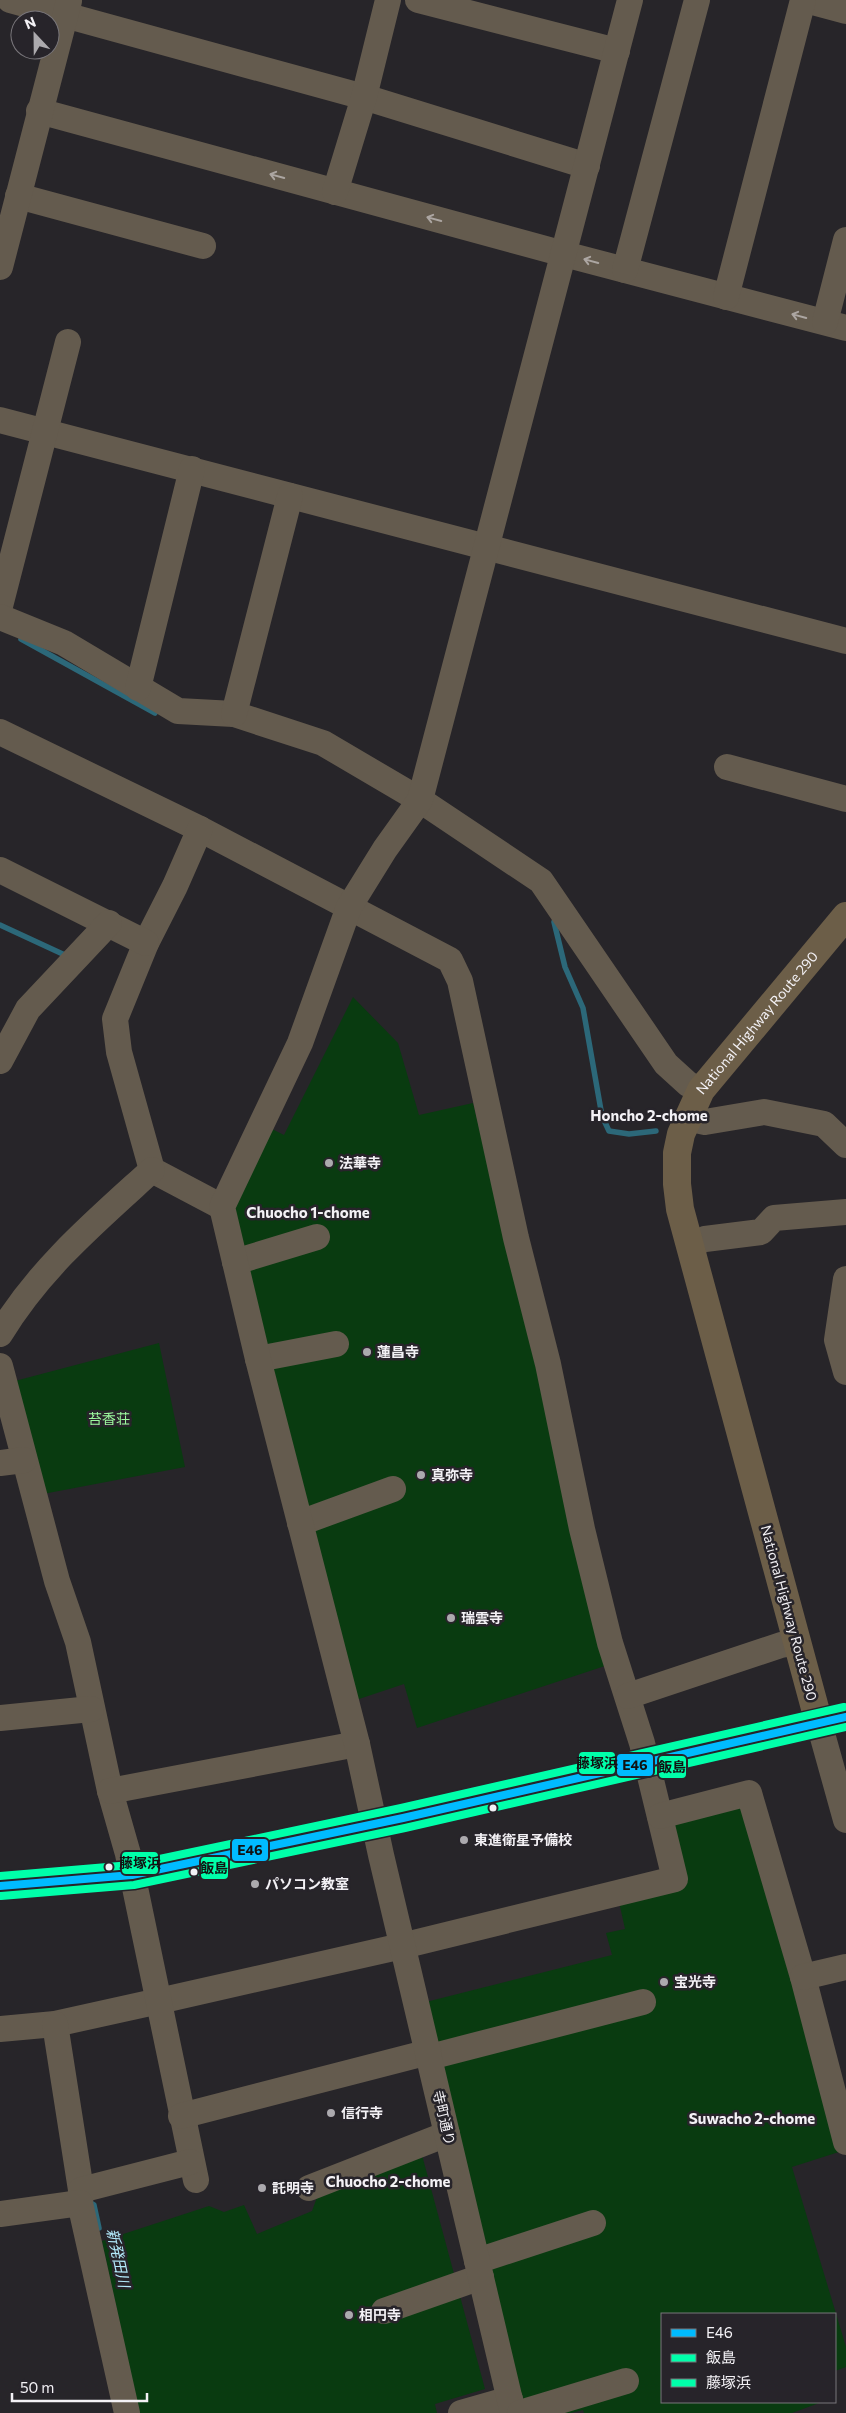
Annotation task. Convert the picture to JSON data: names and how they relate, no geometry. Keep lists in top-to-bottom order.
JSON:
{
  "streets": {
    "highway": ["National Highway Route 290"],
    "street": ["寺町通り"]
  },
  "districts": [
    "Honcho 2-chome",
    "Chuocho 1-chome",
    "Suwacho 2-chome",
    "Chuocho 2-chome"
  ],
  "water": ["新発田川"],
  "parks": ["苔香荘"],
  "places": [
    "法華寺",
    "蓮昌寺",
    "真弥寺",
    "瑞雲寺",
    "東進衛星予備校",
    "パソコン教室",
    "宝光寺",
    "信行寺",
    "託明寺",
    "相円寺"
  ],
  "lines": ["transit line 藤塚浜", "transit line E46", "transit line 飯島"],
  "legend": ["E46", "飯島", "藤塚浜"],
  "scale_bar": "50 m",
  "north": "top"
}
